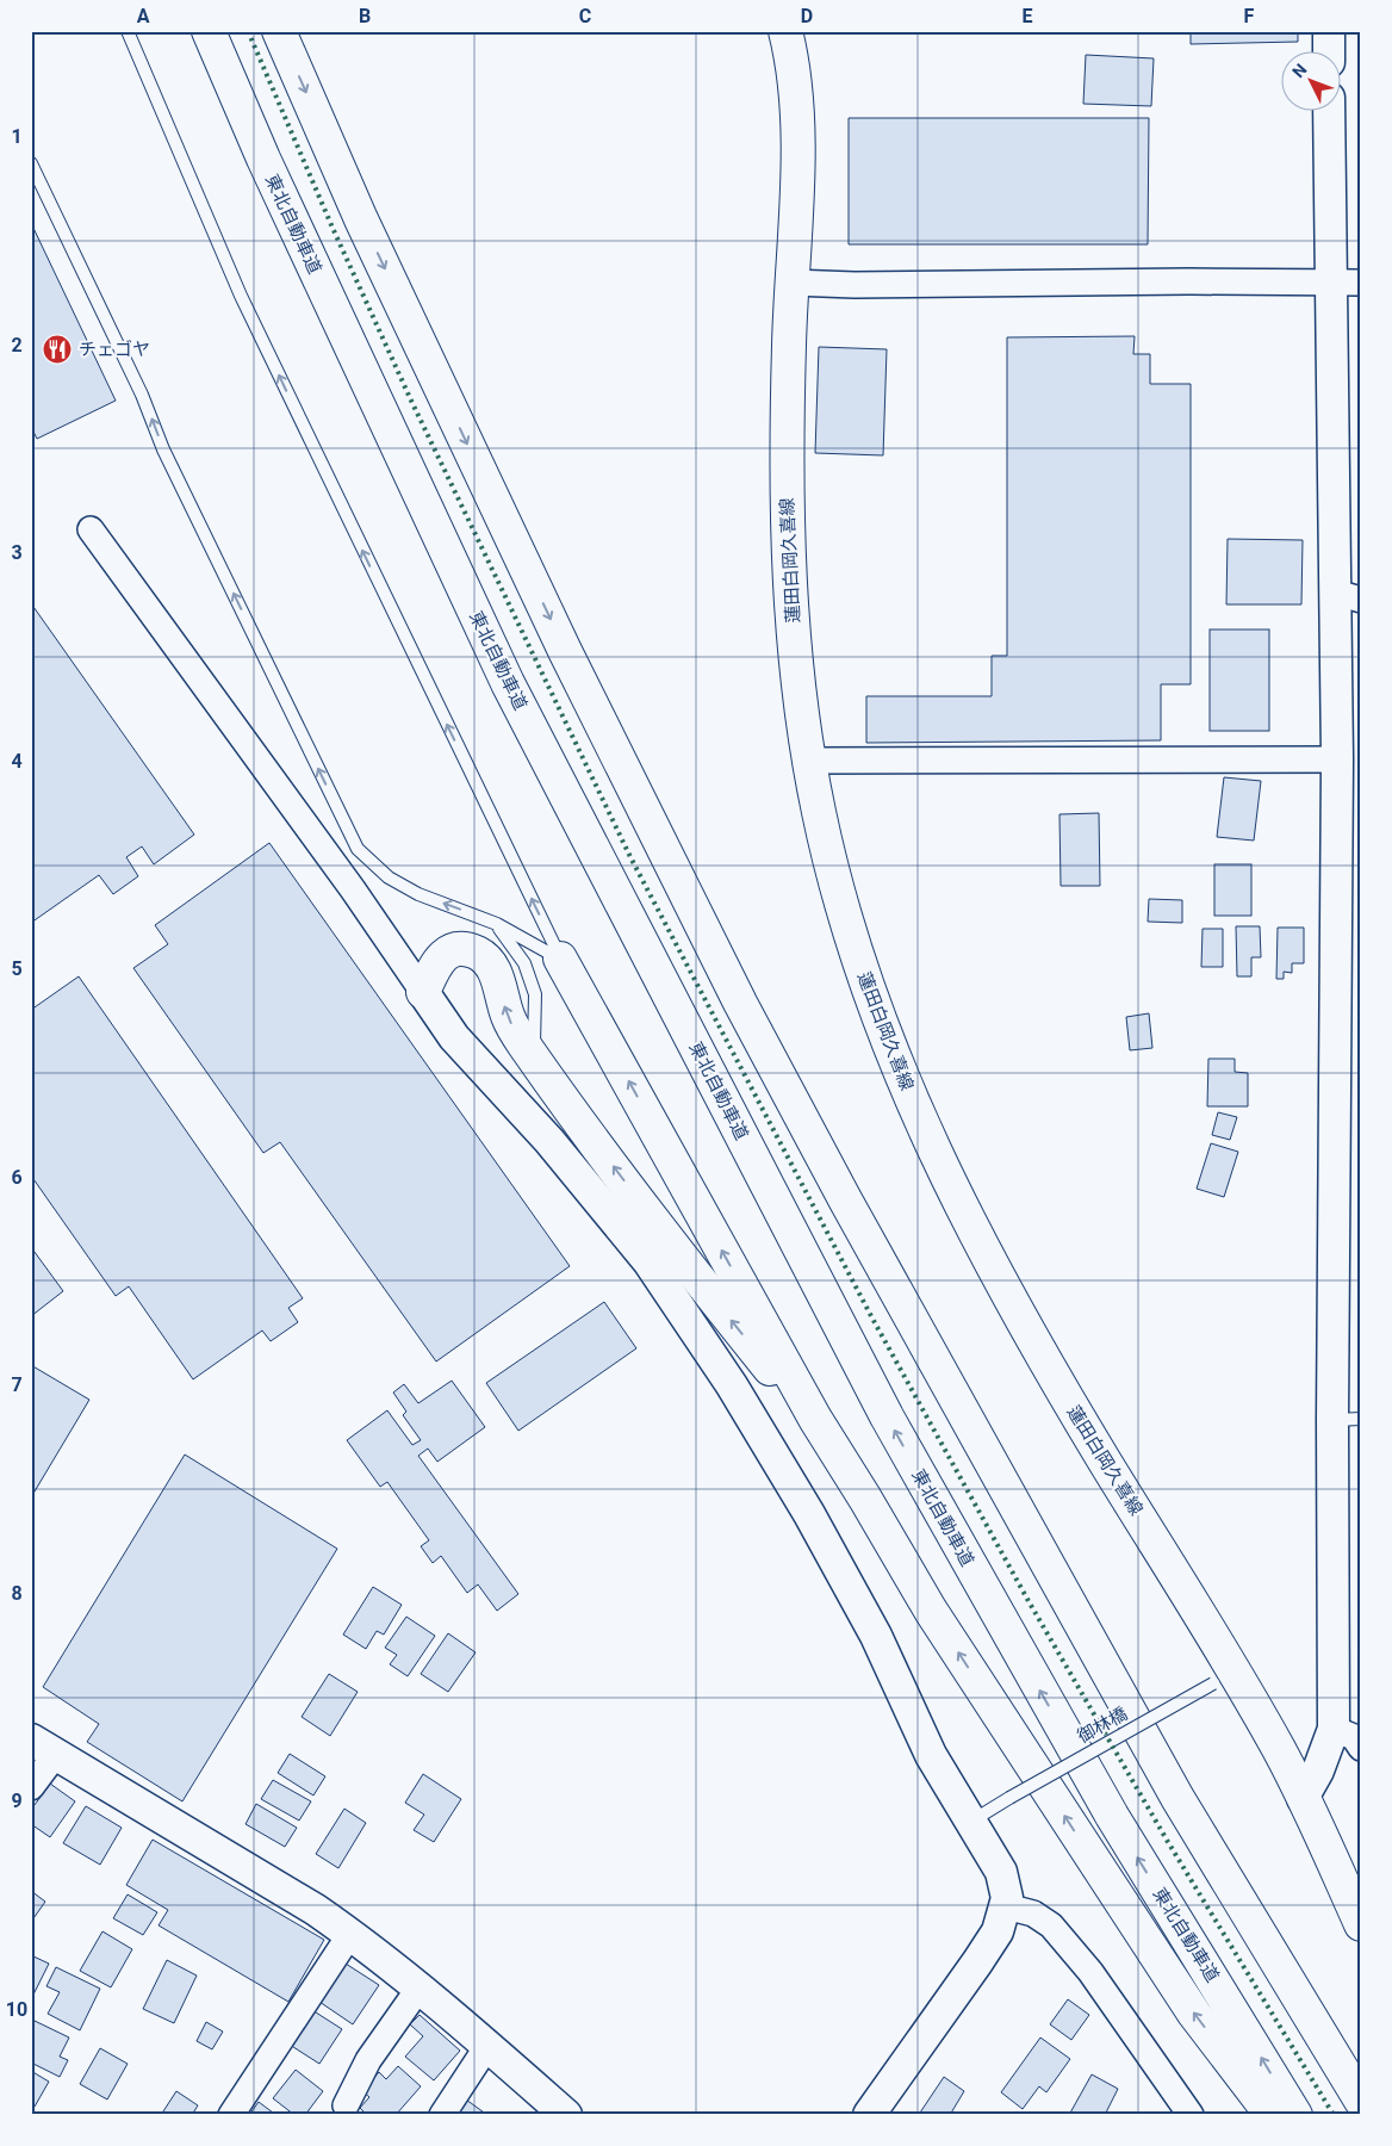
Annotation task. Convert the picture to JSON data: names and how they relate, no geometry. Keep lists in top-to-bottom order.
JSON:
{
  "streets": {
    "main road": ["東北自動車道", "蓮田白岡久喜線"],
    "lane": ["御林橋"]
  },
  "crossings": [
    ["蓮田白岡久喜線", "御林橋"]
  ],
  "places": {
    "restaurant": ["チェゴヤ"]
  },
  "north": "top left",
  "grid": {
    "columns": [
      "A",
      "B",
      "C",
      "D",
      "E",
      "F"
    ],
    "rows": [
      "1",
      "2",
      "3",
      "4",
      "5",
      "6",
      "7",
      "8",
      "9",
      "10"
    ]
  }
}
